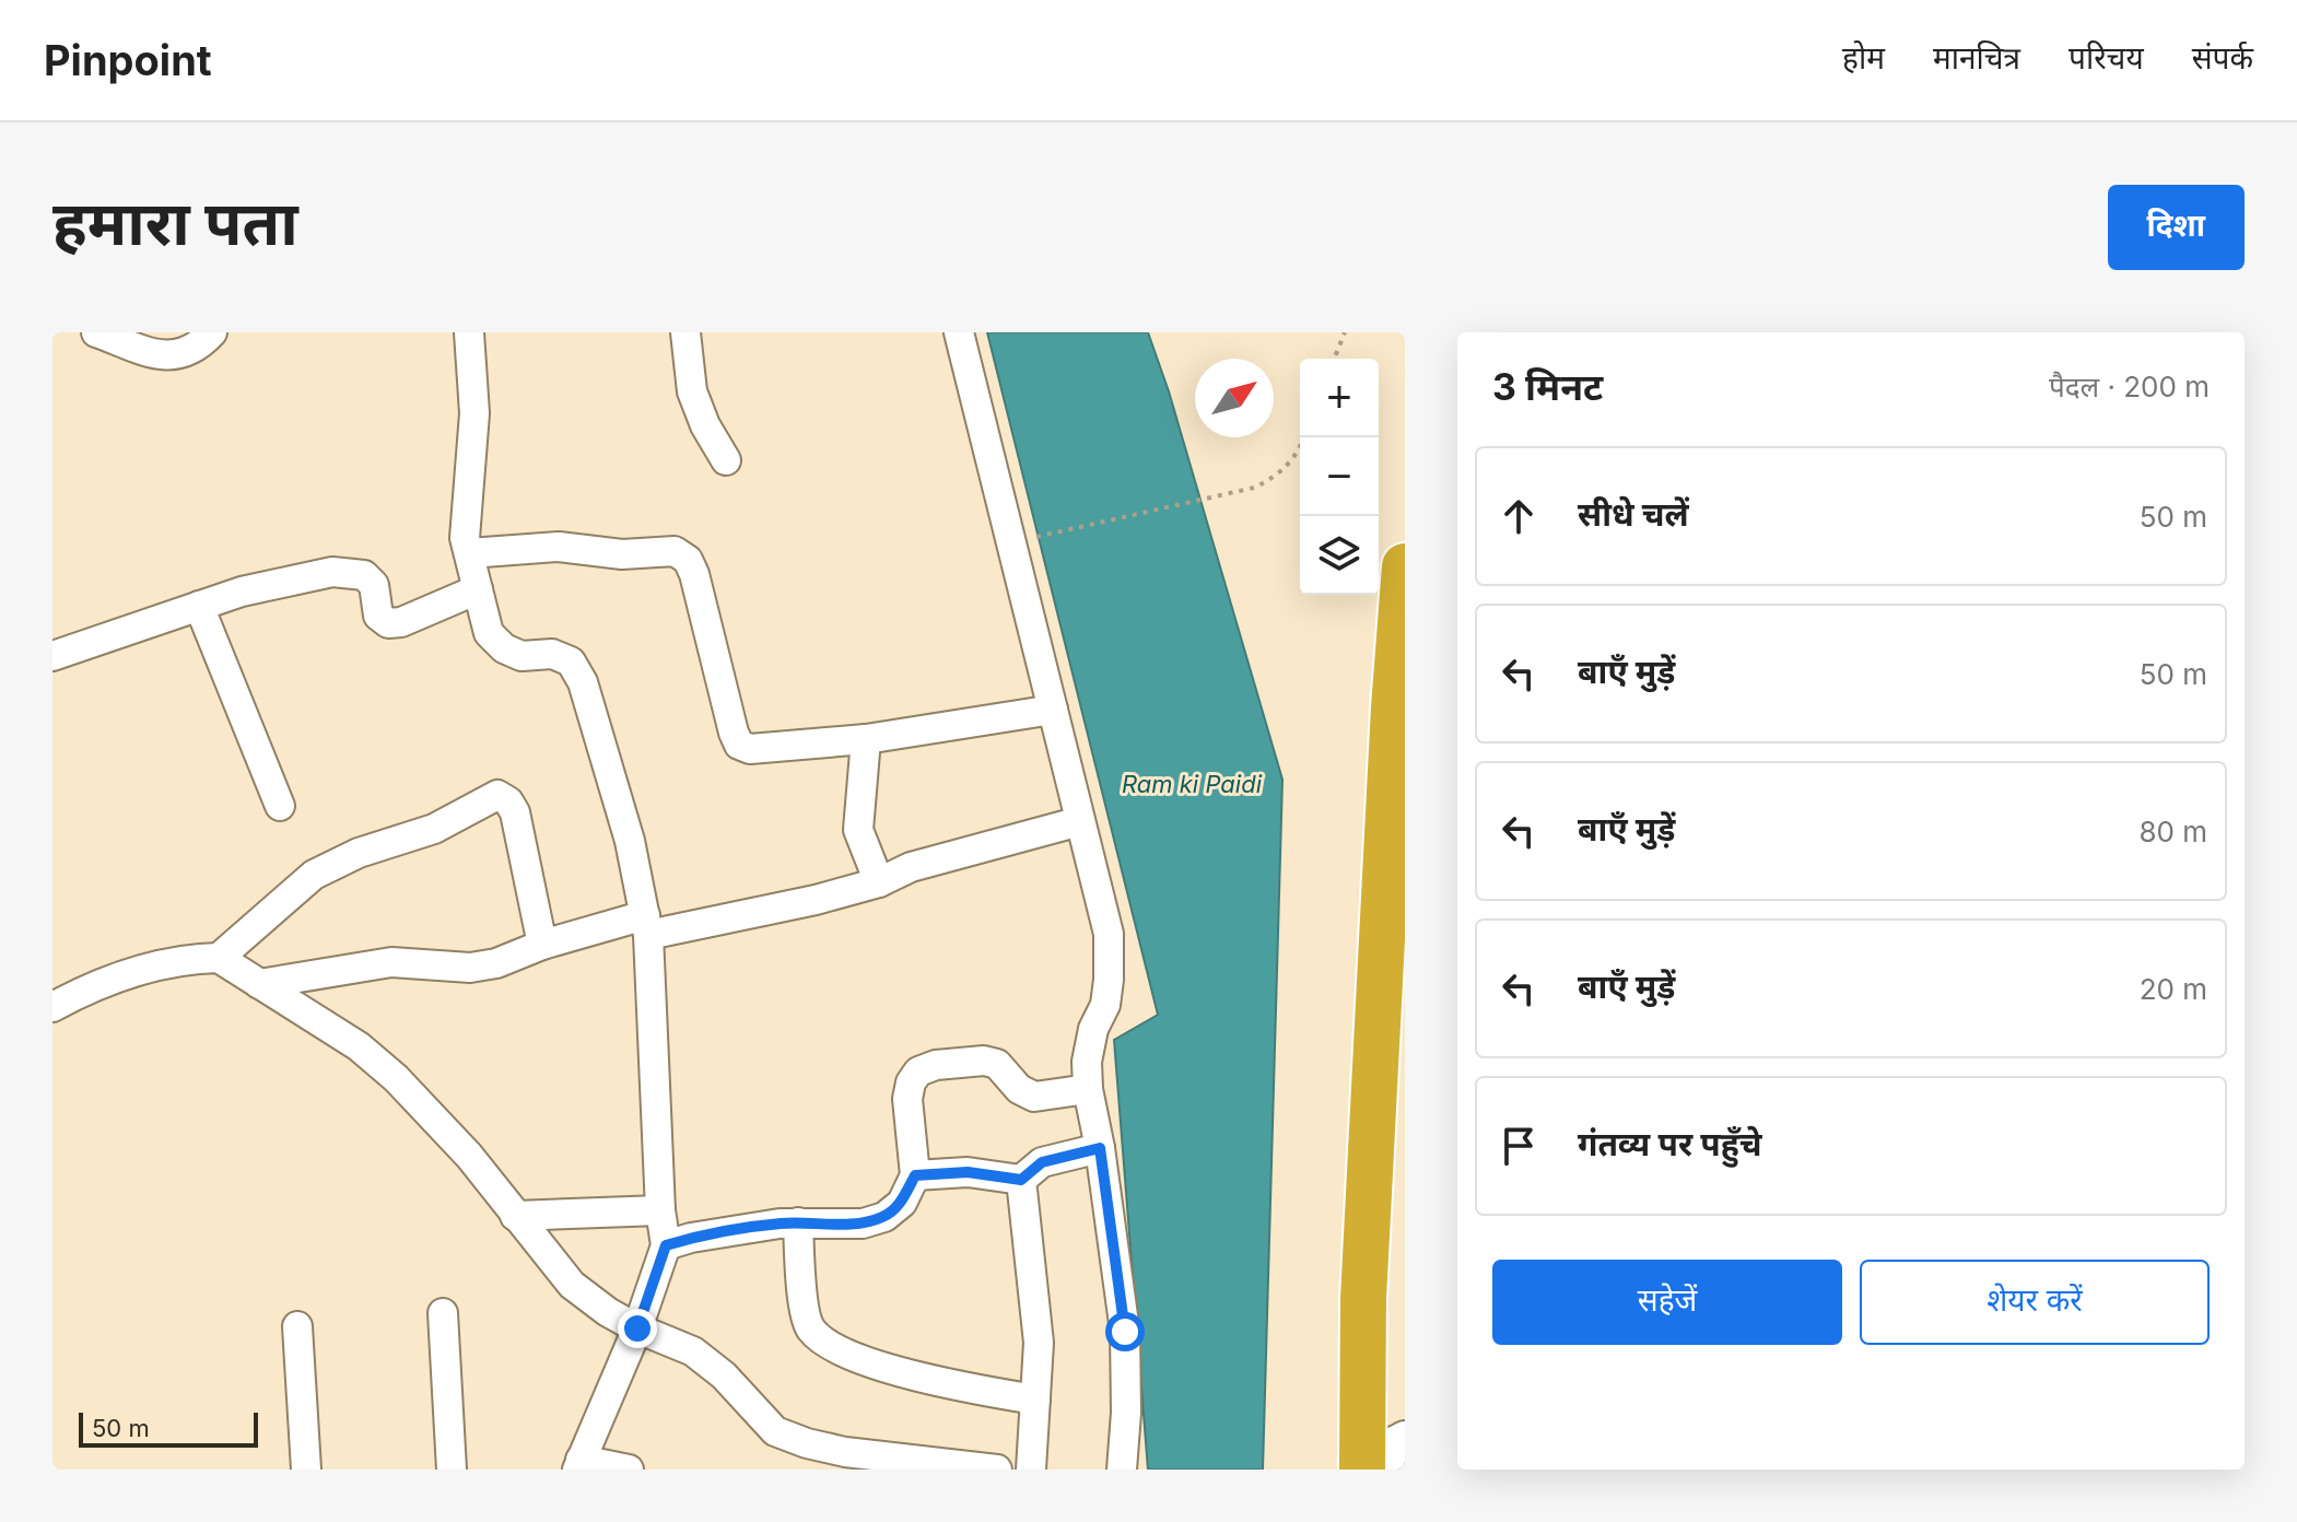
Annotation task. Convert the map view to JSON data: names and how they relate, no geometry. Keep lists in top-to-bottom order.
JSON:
{
  "water": ["Ram ki Paidi"],
  "scale_bar": "50 m",
  "north": "top right",
  "page": {
    "header": "Pinpoint",
    "nav": [
      "होम",
      "मानचित्र",
      "परिचय",
      "संपर्क"
    ],
    "buttons": [
      "दिशा",
      ["सहेजें", "शेयर करें"]
    ],
    "title": "हमारा पता",
    "heading": ["3 मिनट", "पैदल · 200 m"],
    "map_buttons": ["+", "−"],
    "list": [
      ["सीधे चलें", "50 m"],
      ["बाएँ मुड़ें", "50 m"],
      ["बाएँ मुड़ें", "80 m"],
      ["बाएँ मुड़ें", "20 m"],
      "गंतव्य पर पहुँचे"
    ],
    "scale": "50 m"
  }
}
